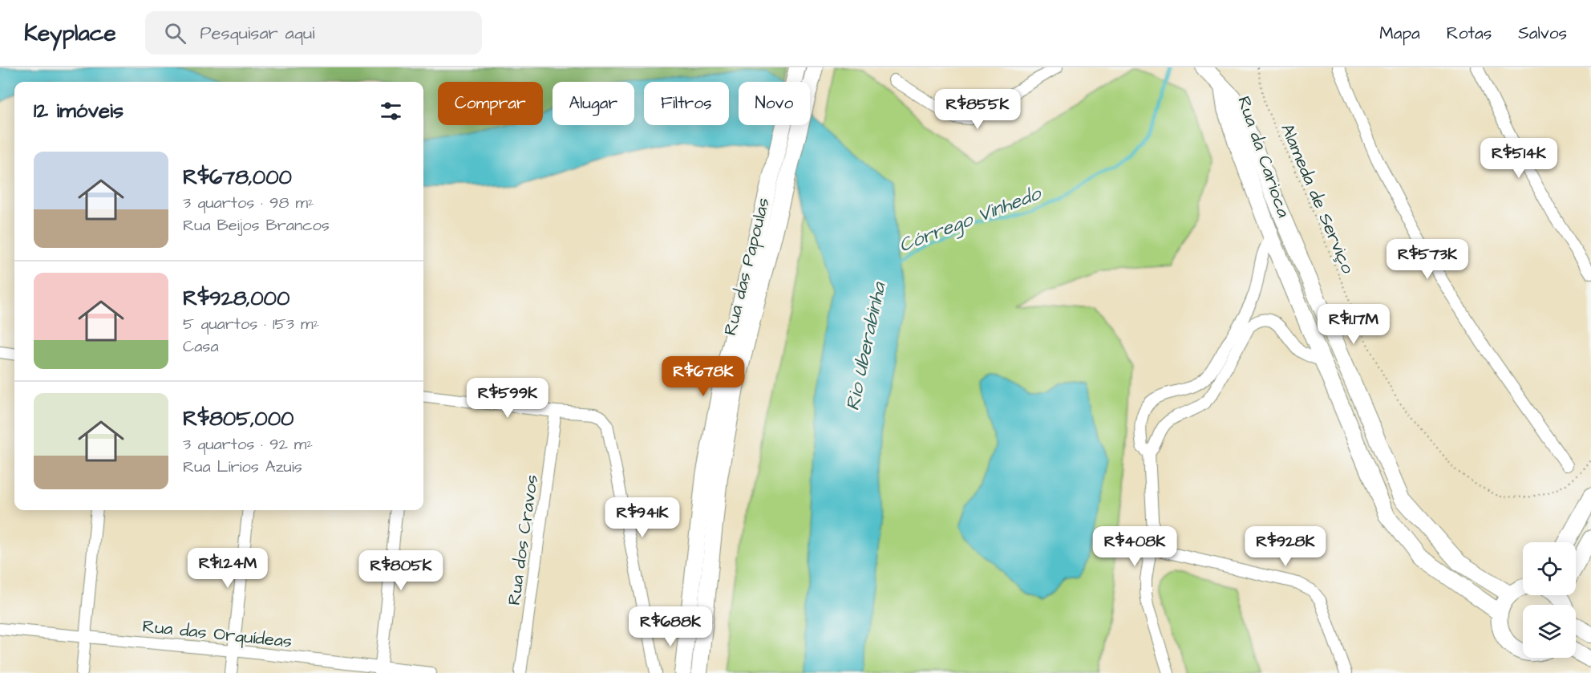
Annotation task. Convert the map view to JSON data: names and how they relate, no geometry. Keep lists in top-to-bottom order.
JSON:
{
  "streets": {
    "street": [
      "Rua da Carioca",
      "Rua das Papoulas",
      "Rua dos Cravos",
      "Rua das Orquídeas"
    ],
    "path": ["Alameda de Serviço"]
  },
  "water": ["Córrego Vinhedo", "Rio Uberabinha"],
  "page": {
    "header": "Keyplace",
    "search": "Pesquisar aqui",
    "nav": ["Mapa", "Rotas", "Salvos"],
    "chip": [
      "Comprar",
      "Alugar",
      "Filtros",
      "Novo"
    ],
    "heading": "12 imóveis",
    "price": [
      "R$855K",
      "R$514K",
      "R$573K",
      "R$1.17M",
      "R$678K",
      "R$599K",
      "R$941K",
      "R$408K",
      "R$928K",
      "R$1.24M",
      "R$805K",
      "R$688K"
    ],
    "list": [
      {
        "name": "R$678,000",
        "note": "3 quartos · 98 m² · Rua Beijos Brancos"
      },
      {
        "name": "R$928,000",
        "note": "5 quartos · 153 m² · Casa"
      },
      {
        "name": "R$805,000",
        "note": "3 quartos · 92 m² · Rua Lírios Azuis"
      }
    ]
  }
}
